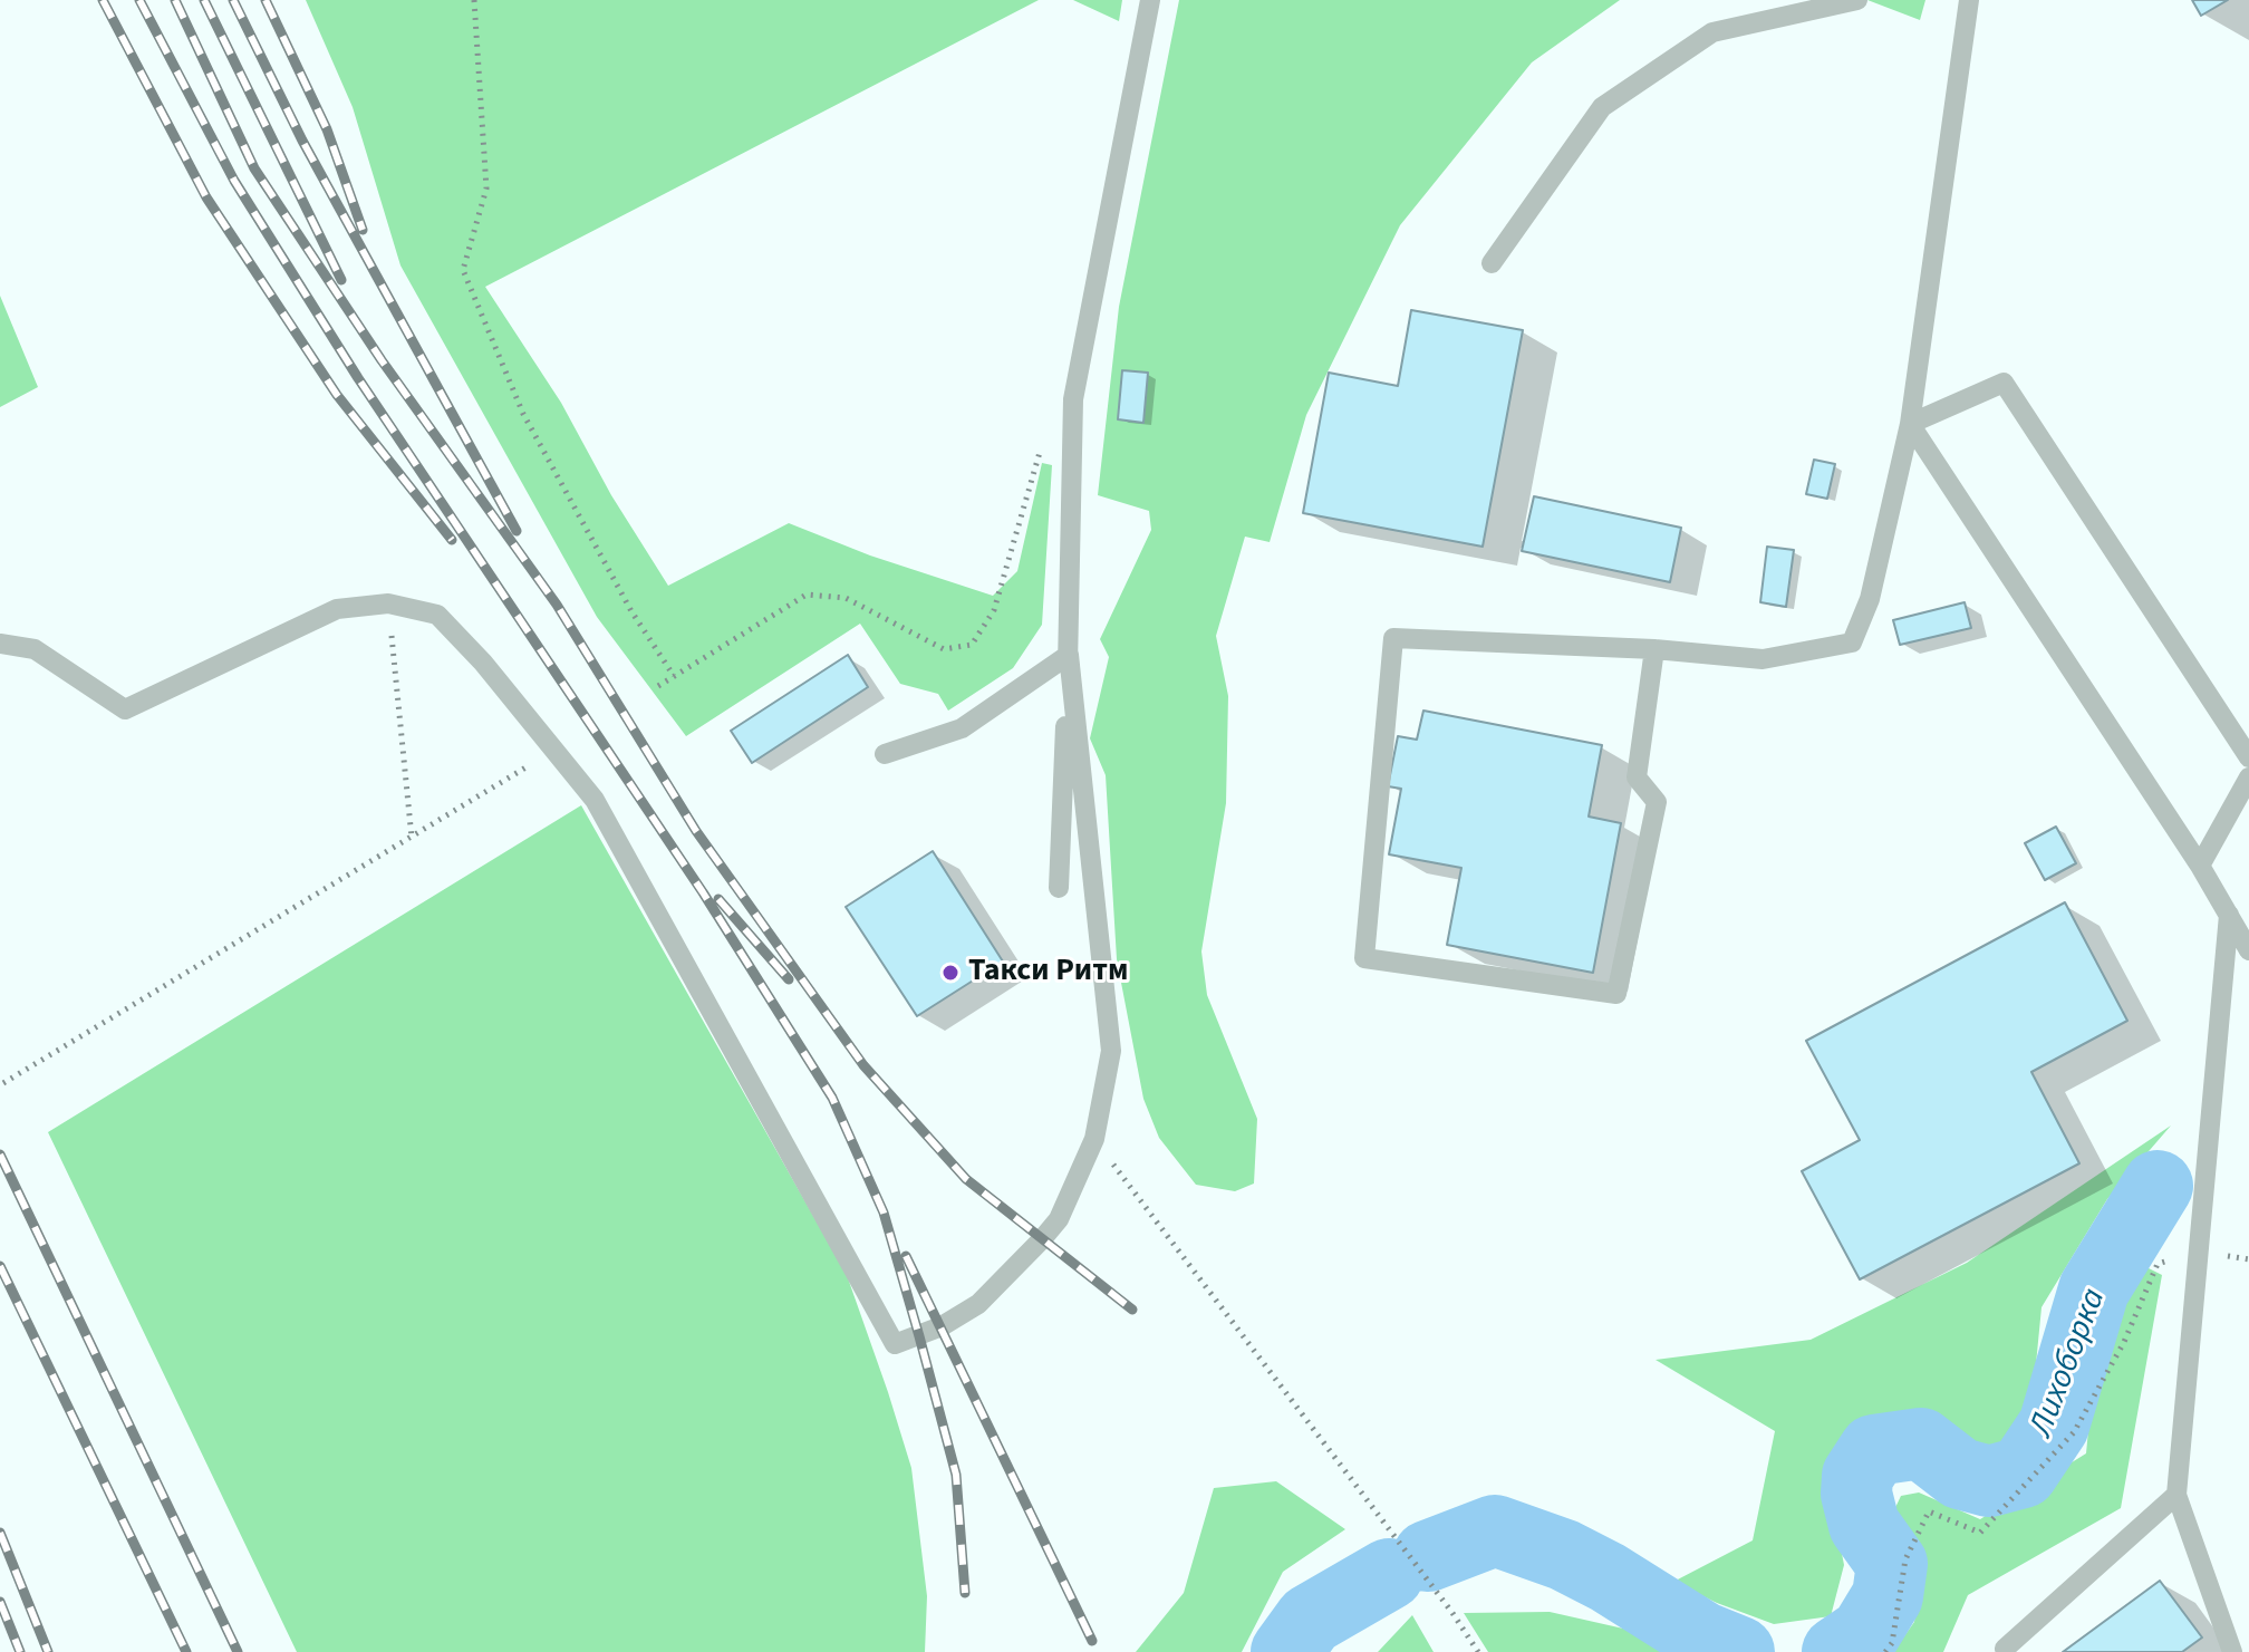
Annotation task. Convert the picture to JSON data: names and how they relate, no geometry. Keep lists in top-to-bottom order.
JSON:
{
  "water": ["Лихоборка"],
  "places": ["Такси Ритм"]
}
